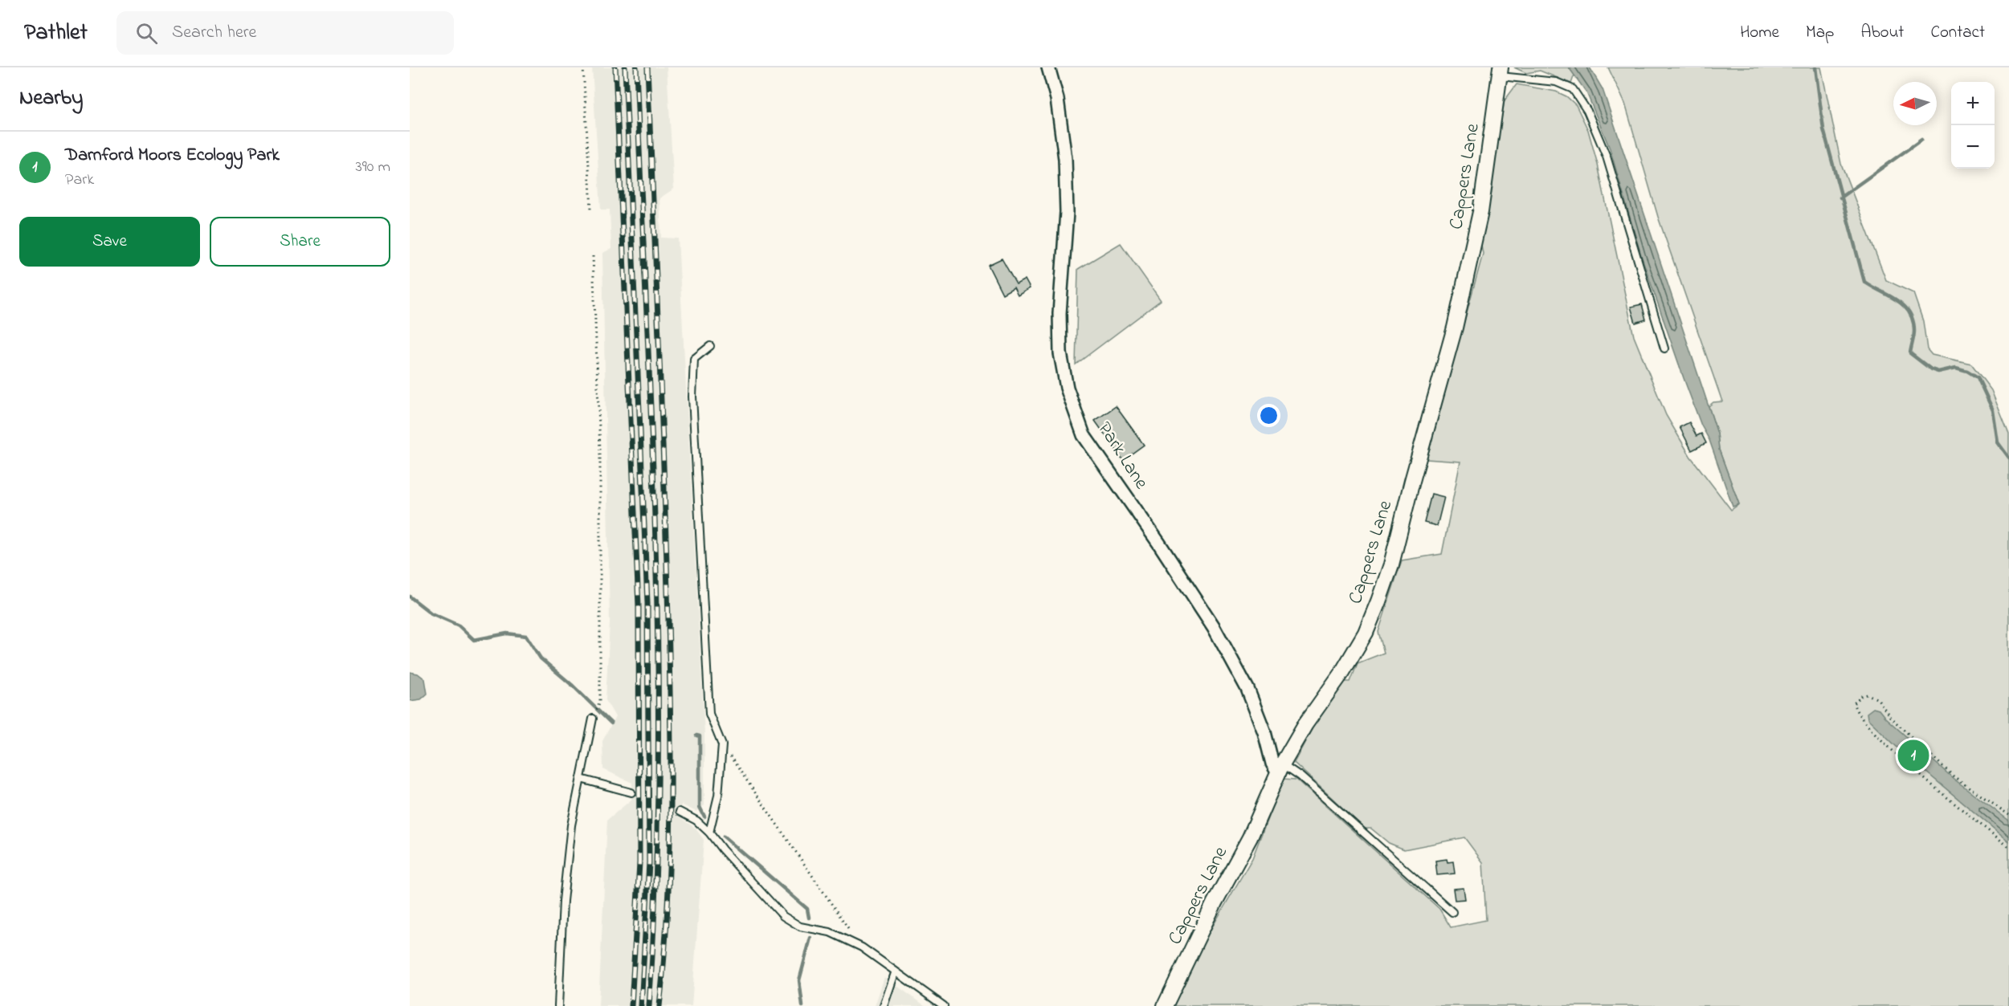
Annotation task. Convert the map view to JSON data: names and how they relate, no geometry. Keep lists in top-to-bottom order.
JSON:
{
  "streets": {
    "street": ["Cappers Lane", "Park Lane"]
  },
  "crossings": [
    ["Cappers Lane", "Park Lane"]
  ],
  "north": "left",
  "page": {
    "header": "Pathlet",
    "search": "Search here",
    "nav": [
      "Home",
      "Map",
      "About",
      "Contact"
    ],
    "heading": "Nearby",
    "map_buttons": ["+", "−"],
    "list": [
      {
        "mark": "1",
        "name": "Darnford Moors Ecology Park",
        "note": "Park",
        "value": "390 m"
      }
    ],
    "buttons": ["Save", "Share"],
    "pins": "1"
  }
}
